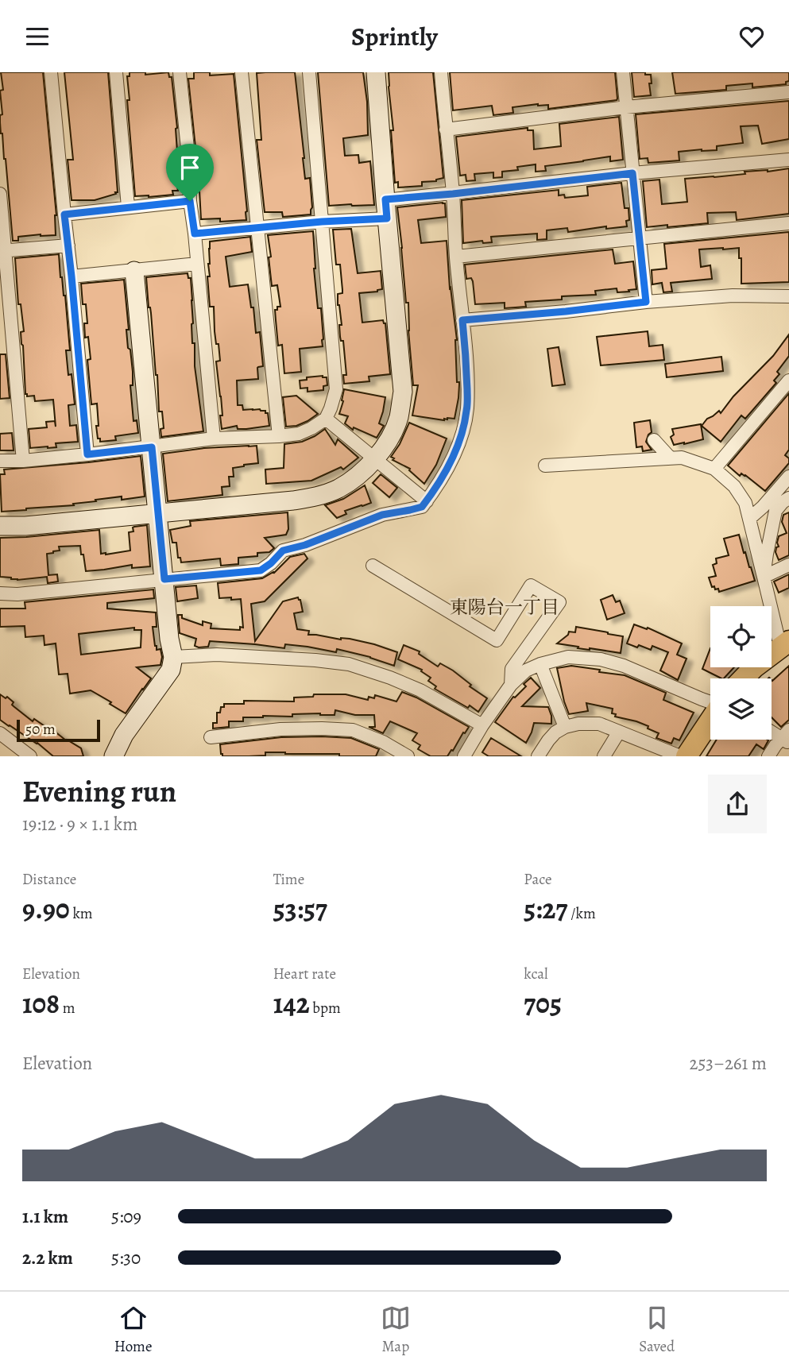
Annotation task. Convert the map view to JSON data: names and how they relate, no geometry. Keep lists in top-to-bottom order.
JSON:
{
  "districts": ["東陽台一丁目"],
  "scale_bar": "50 m",
  "page": {
    "header": "Sprintly",
    "scale": "50 m",
    "heading": ["Evening run", "19:12 · 9 × 1.1 km"],
    "stats": [
      ["Distance", "9.90 km"],
      ["Time", "53:57"],
      ["Pace", "5:27 /km"],
      ["Elevation", "108 m"],
      ["Heart rate", "142 bpm"],
      ["kcal", "705"]
    ],
    "chart": ["Elevation", "253–261 m"],
    "list": [
      {
        "name": "1.1 km",
        "note": "5:09"
      },
      {
        "name": "2.2 km",
        "note": "5:30"
      }
    ],
    "tabs": ["Home", "Map", "Saved"]
  }
}
